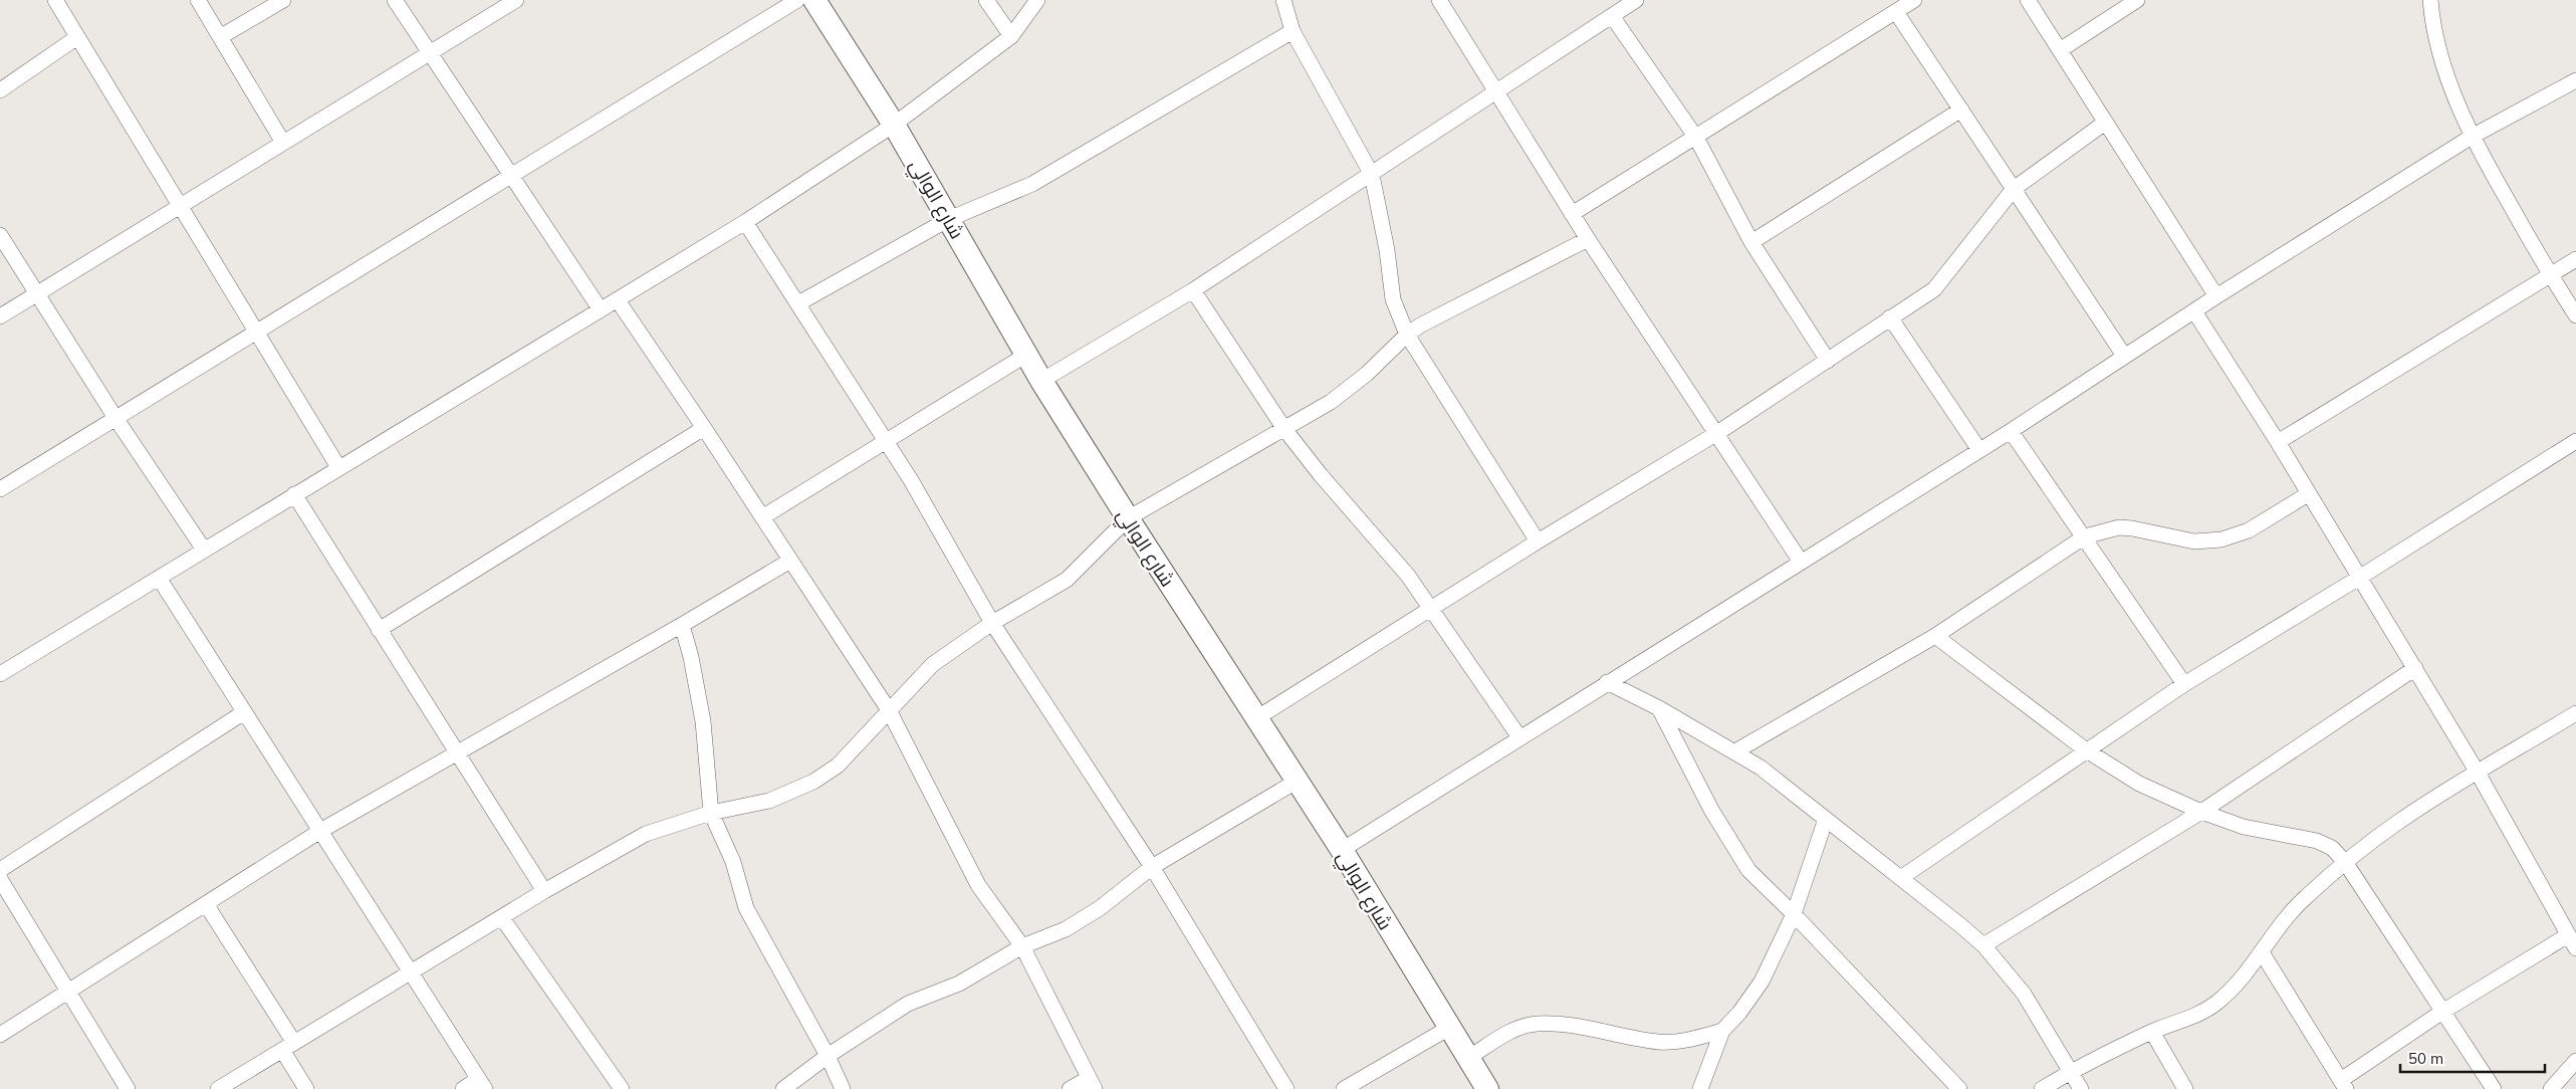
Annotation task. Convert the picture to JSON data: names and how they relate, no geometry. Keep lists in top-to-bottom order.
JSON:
{
  "streets": {
    "main road": ["شارع الوالي"]
  },
  "scale_bar": "50 m"
}
